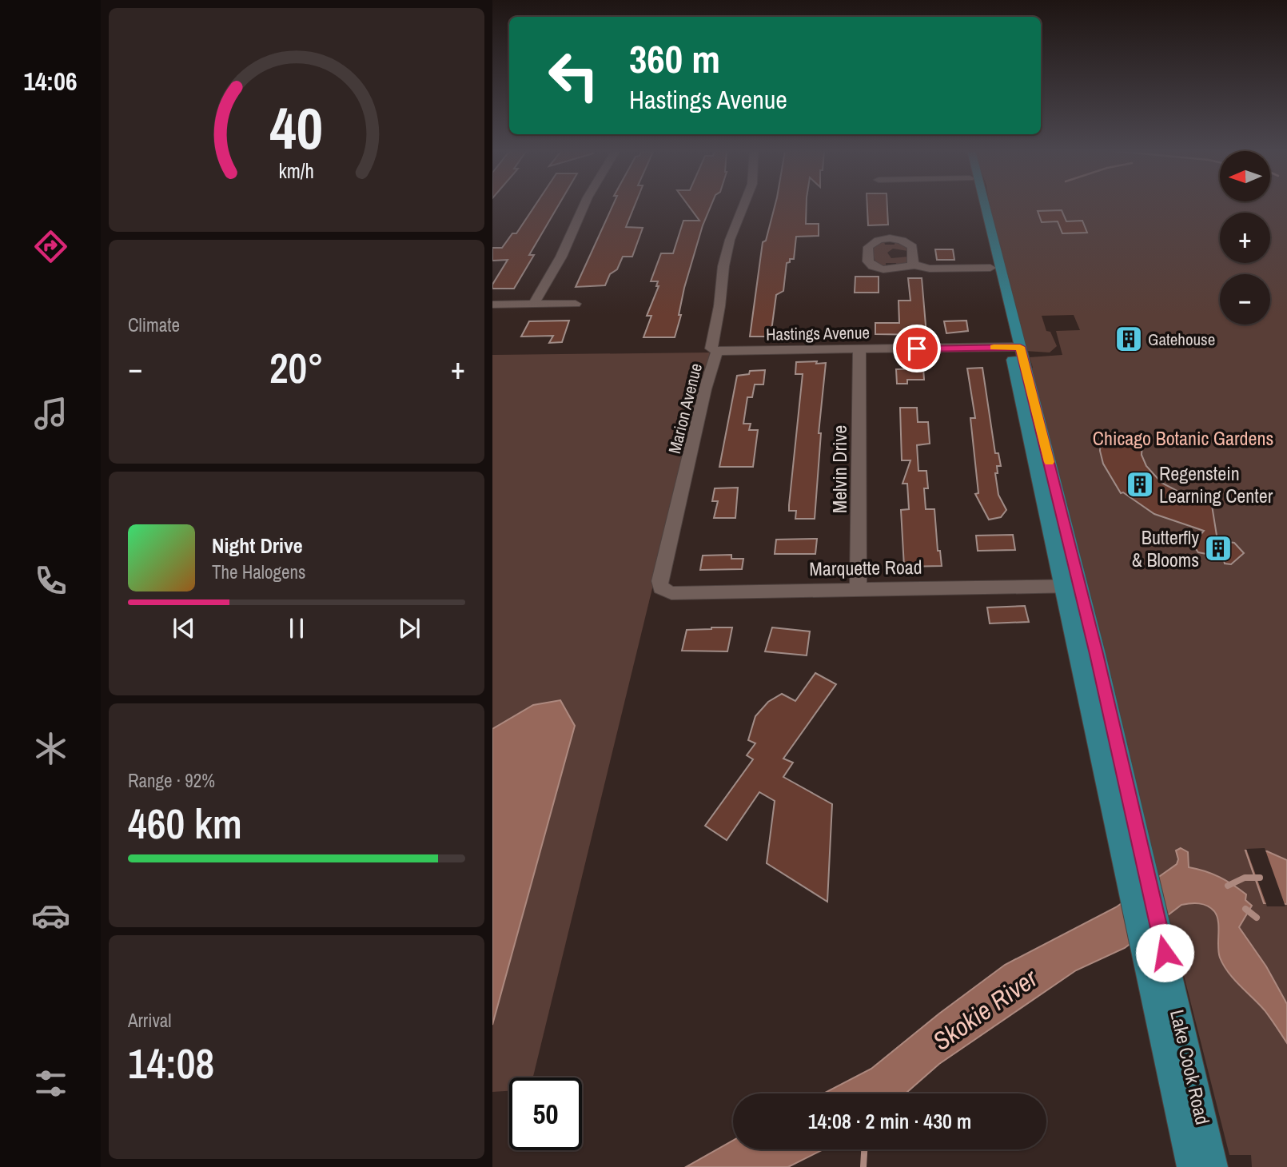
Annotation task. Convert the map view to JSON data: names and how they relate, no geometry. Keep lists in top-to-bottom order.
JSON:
{
  "streets": {
    "main road": ["Lake Cook Road"],
    "street": [
      "Hastings Avenue",
      "Marion Avenue",
      "Melvin Drive",
      "Marquette Road"
    ]
  },
  "crossings": [
    ["Hastings Avenue", "Marion Avenue"],
    ["Hastings Avenue", "Melvin Drive"],
    ["Hastings Avenue", "Lake Cook Road"],
    ["Marion Avenue", "Marquette Road"],
    ["Melvin Drive", "Marquette Road"],
    ["Marquette Road", "Lake Cook Road"]
  ],
  "water": ["Skokie River"],
  "parks": ["Chicago Botanic Gardens"],
  "places": {
    "building": ["Gatehouse", "Regenstein Learning Center", "Butterfly & Blooms"]
  },
  "north": "left",
  "page": {
    "tabs": "14:06",
    "turn": ["360 m", "Hastings Avenue"],
    "map_buttons": ["+", "−"],
    "tile": [
      "Climate",
      ["Range · 92%", "460 km"],
      ["Arrival", "14:08"]
    ],
    "heat": ["−", "20°", "+"],
    "song": ["Night Drive", "The Halogens"],
    "limit": "50",
    "trip": "14:08 · 2 min · 430 m",
    "gauge": ["40", "km/h"]
  }
}
